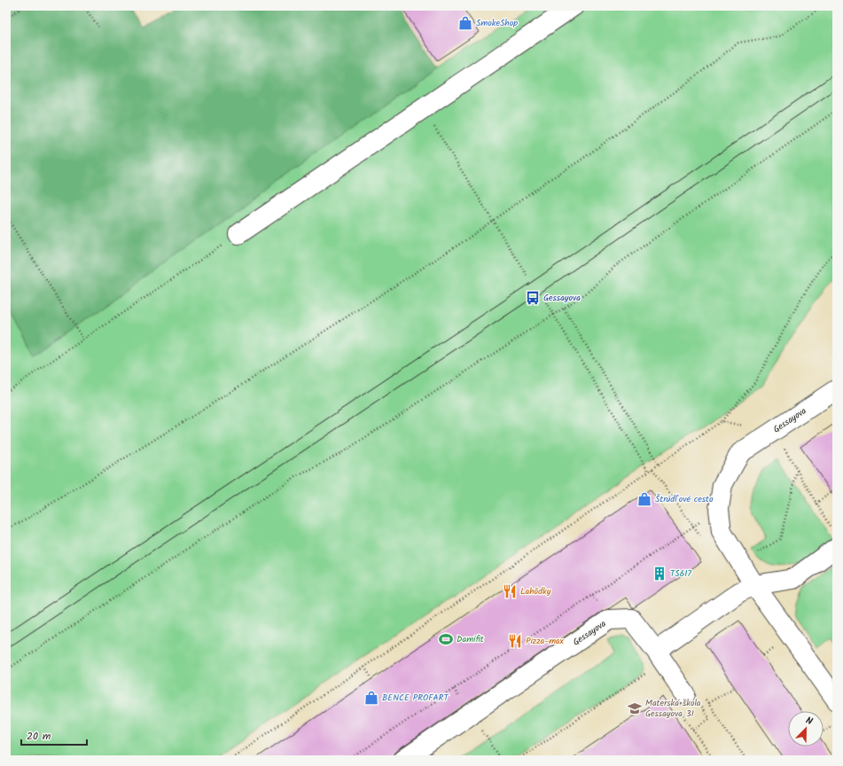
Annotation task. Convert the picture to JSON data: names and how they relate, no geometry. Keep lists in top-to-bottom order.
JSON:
{
  "streets": {
    "street": ["Gessayova"]
  },
  "places": {
    "shop": ["SmokeShop", "Štrúdľové cesto", "BENCE PROFART"],
    "bus stop": ["Gessayova"],
    "building": ["TS617"],
    "restaurant": ["Lahôdky", "Pizza-max"],
    "sports": ["Damifit"],
    "school or university": ["Materská škola Gessayova 31"]
  },
  "scale_bar": "20 m",
  "north": "top right"
}
